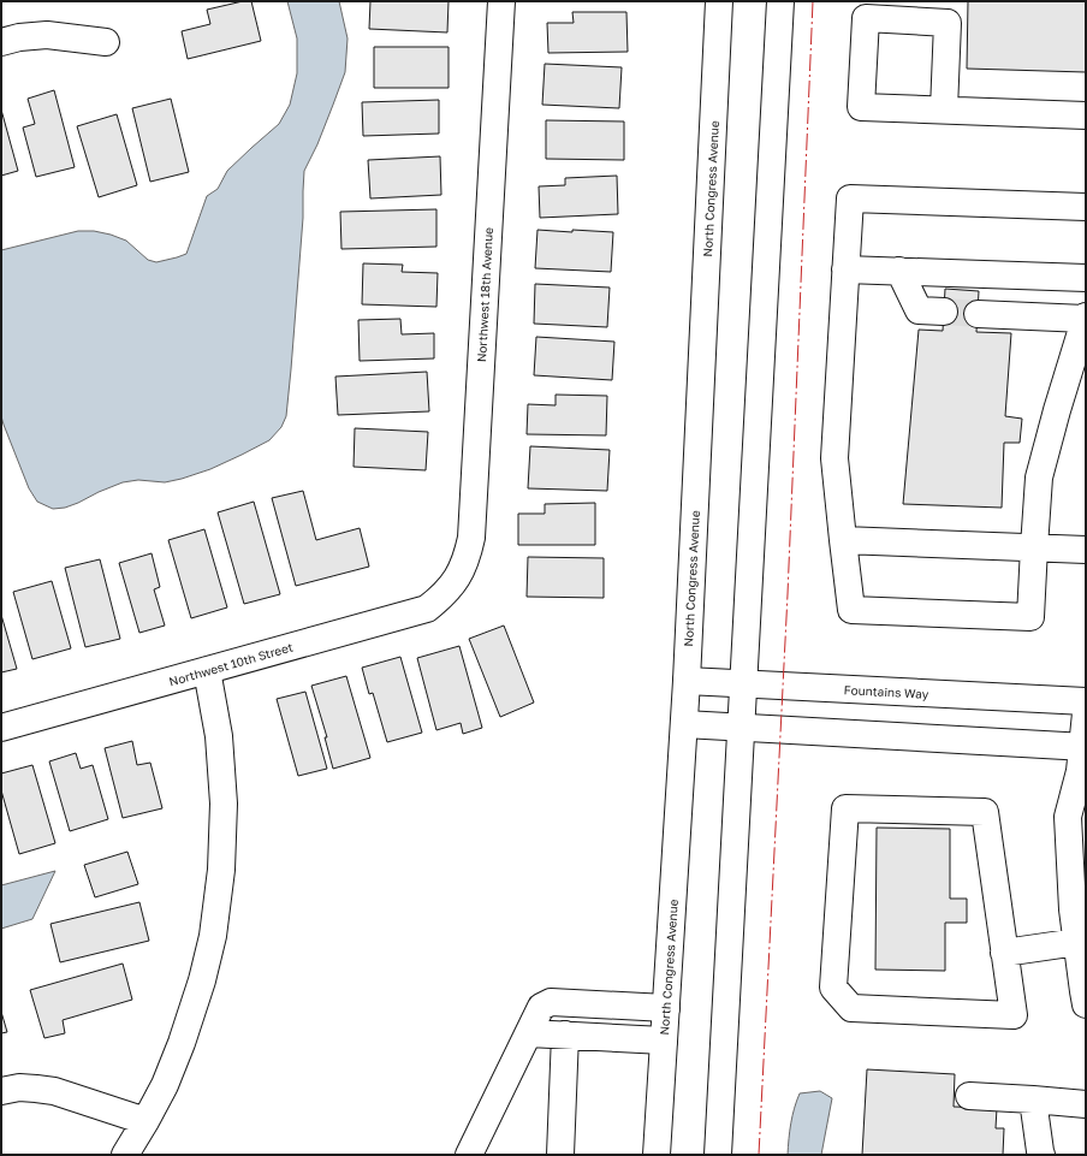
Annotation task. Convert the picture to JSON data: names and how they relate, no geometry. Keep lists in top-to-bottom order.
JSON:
{
  "streets": {
    "street": [
      "North Congress Avenue",
      "Northwest 18th Avenue",
      "Northwest 10th Street",
      "Fountains Way"
    ]
  },
  "crossings": [
    ["North Congress Avenue", "Fountains Way"],
    ["Northwest 18th Avenue", "Northwest 10th Street"]
  ]
}
